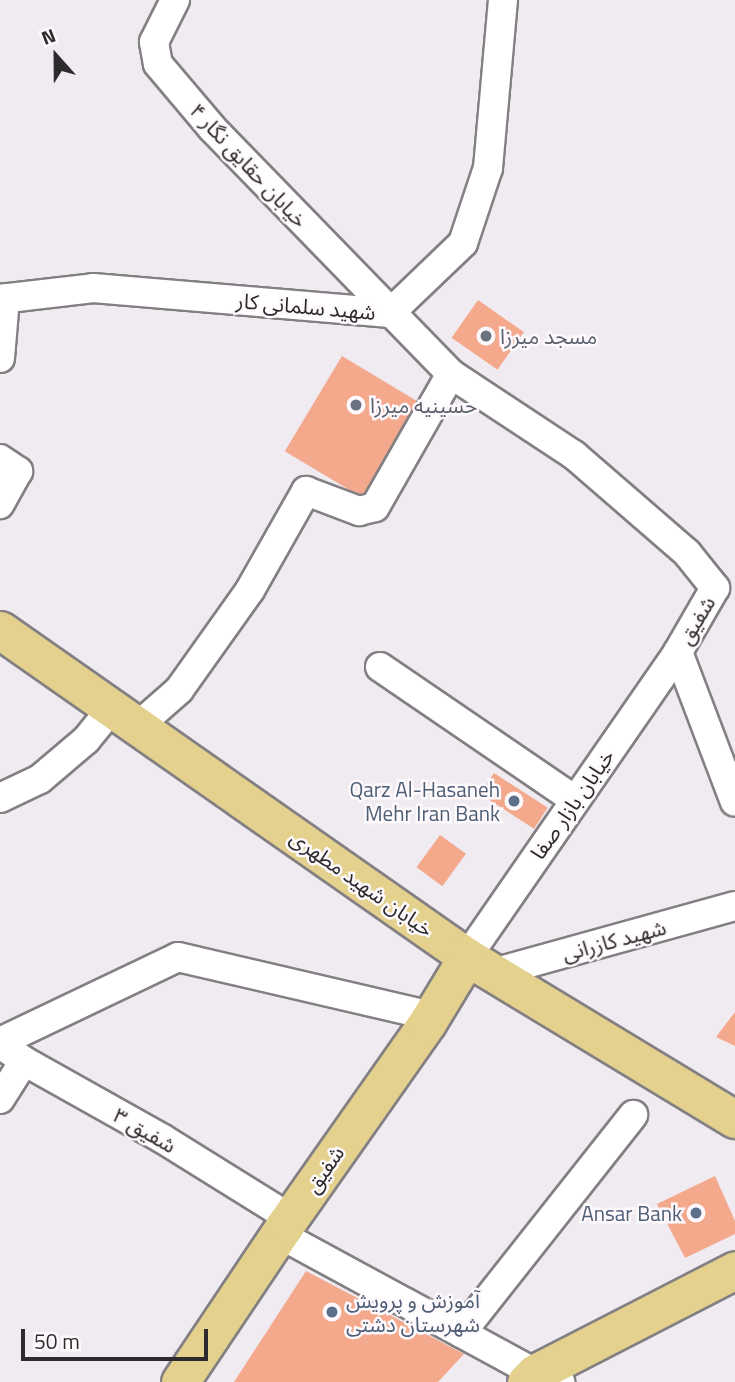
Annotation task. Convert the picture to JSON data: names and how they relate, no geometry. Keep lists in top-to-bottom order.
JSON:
{
  "streets": {
    "main road": ["شفیق", "خیابان شهید مطهری"],
    "street": [
      "خیابان حقایق نگار ۴",
      "شهید سلمانی کار",
      "خیابان بازار صفا",
      "شهید کازرانی",
      "شفیق ۳"
    ]
  },
  "crossings": [
    ["خیابان حقایق نگار ۴", "شهید سلمانی کار"],
    ["خیابان حقایق نگار ۴", "شفیق"],
    ["شفیق", "خیابان بازار صفا"],
    ["شفیق", "خیابان شهید مطهری"],
    ["شفیق", "شهید کازرانی"],
    ["شفیق", "شفیق ۳"],
    ["خیابان بازار صفا", "خیابان شهید مطهری"],
    ["خیابان بازار صفا", "شهید کازرانی"],
    ["خیابان شهید مطهری", "شهید کازرانی"]
  ],
  "places": [
    "مسجد میرزا",
    "حسینیه میرزا",
    "Qarz Al-Hasaneh Mehr Iran Bank",
    "Ansar Bank",
    "آموزش و پرویش شهرستان دشتی"
  ],
  "scale_bar": "50 m",
  "north": "top"
}
